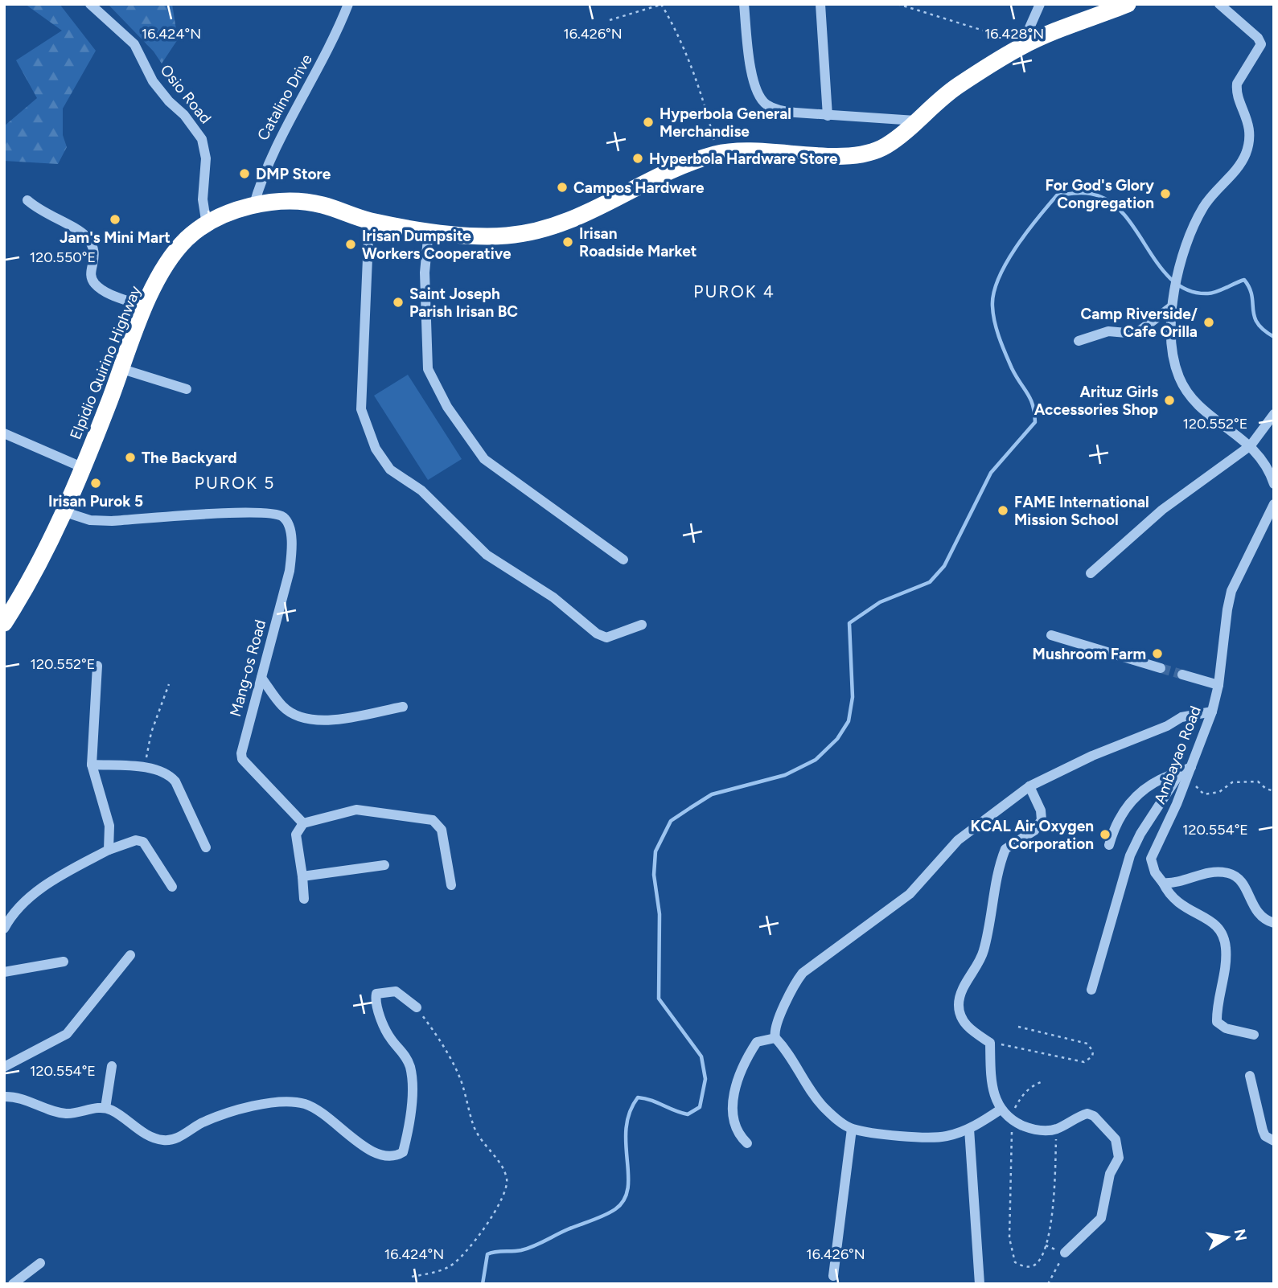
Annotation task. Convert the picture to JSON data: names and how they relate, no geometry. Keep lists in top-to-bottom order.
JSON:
{
  "streets": {
    "highway": ["Elpidio Quirino Highway"],
    "street": [
      "Osio Road",
      "Catalino Drive",
      "Mang-os Road",
      "Ambayao Road"
    ]
  },
  "crossings": [
    ["Osio Road", "Elpidio Quirino Highway"],
    ["Catalino Drive", "Elpidio Quirino Highway"],
    ["Elpidio Quirino Highway", "Mang-os Road"]
  ],
  "districts": ["PUROK 4", "PUROK 5"],
  "places": [
    "Hyperbola General Merchandise",
    "Hyperbola Hardware Store",
    "DMP Store",
    "Campos Hardware",
    "For God's Glory Congregation",
    "Jam's Mini Mart",
    "Irisan Roadside Market",
    "Irisan Dumpsite Workers Cooperative",
    "Saint Joseph Parish Irisan BC",
    "Camp Riverside/ Cafe Orilla",
    "Arituz Girls Accessories Shop",
    "The Backyard",
    "Irisan Purok 5",
    "FAME International Mission School",
    "Mushroom Farm",
    "KCAL Air Oxygen Corporation"
  ],
  "north": "right",
  "coordinates": [
    "16.424°N",
    "16.426°N",
    "16.428°N",
    "120.550°E",
    "120.552°E",
    "120.554°E"
  ]
}
